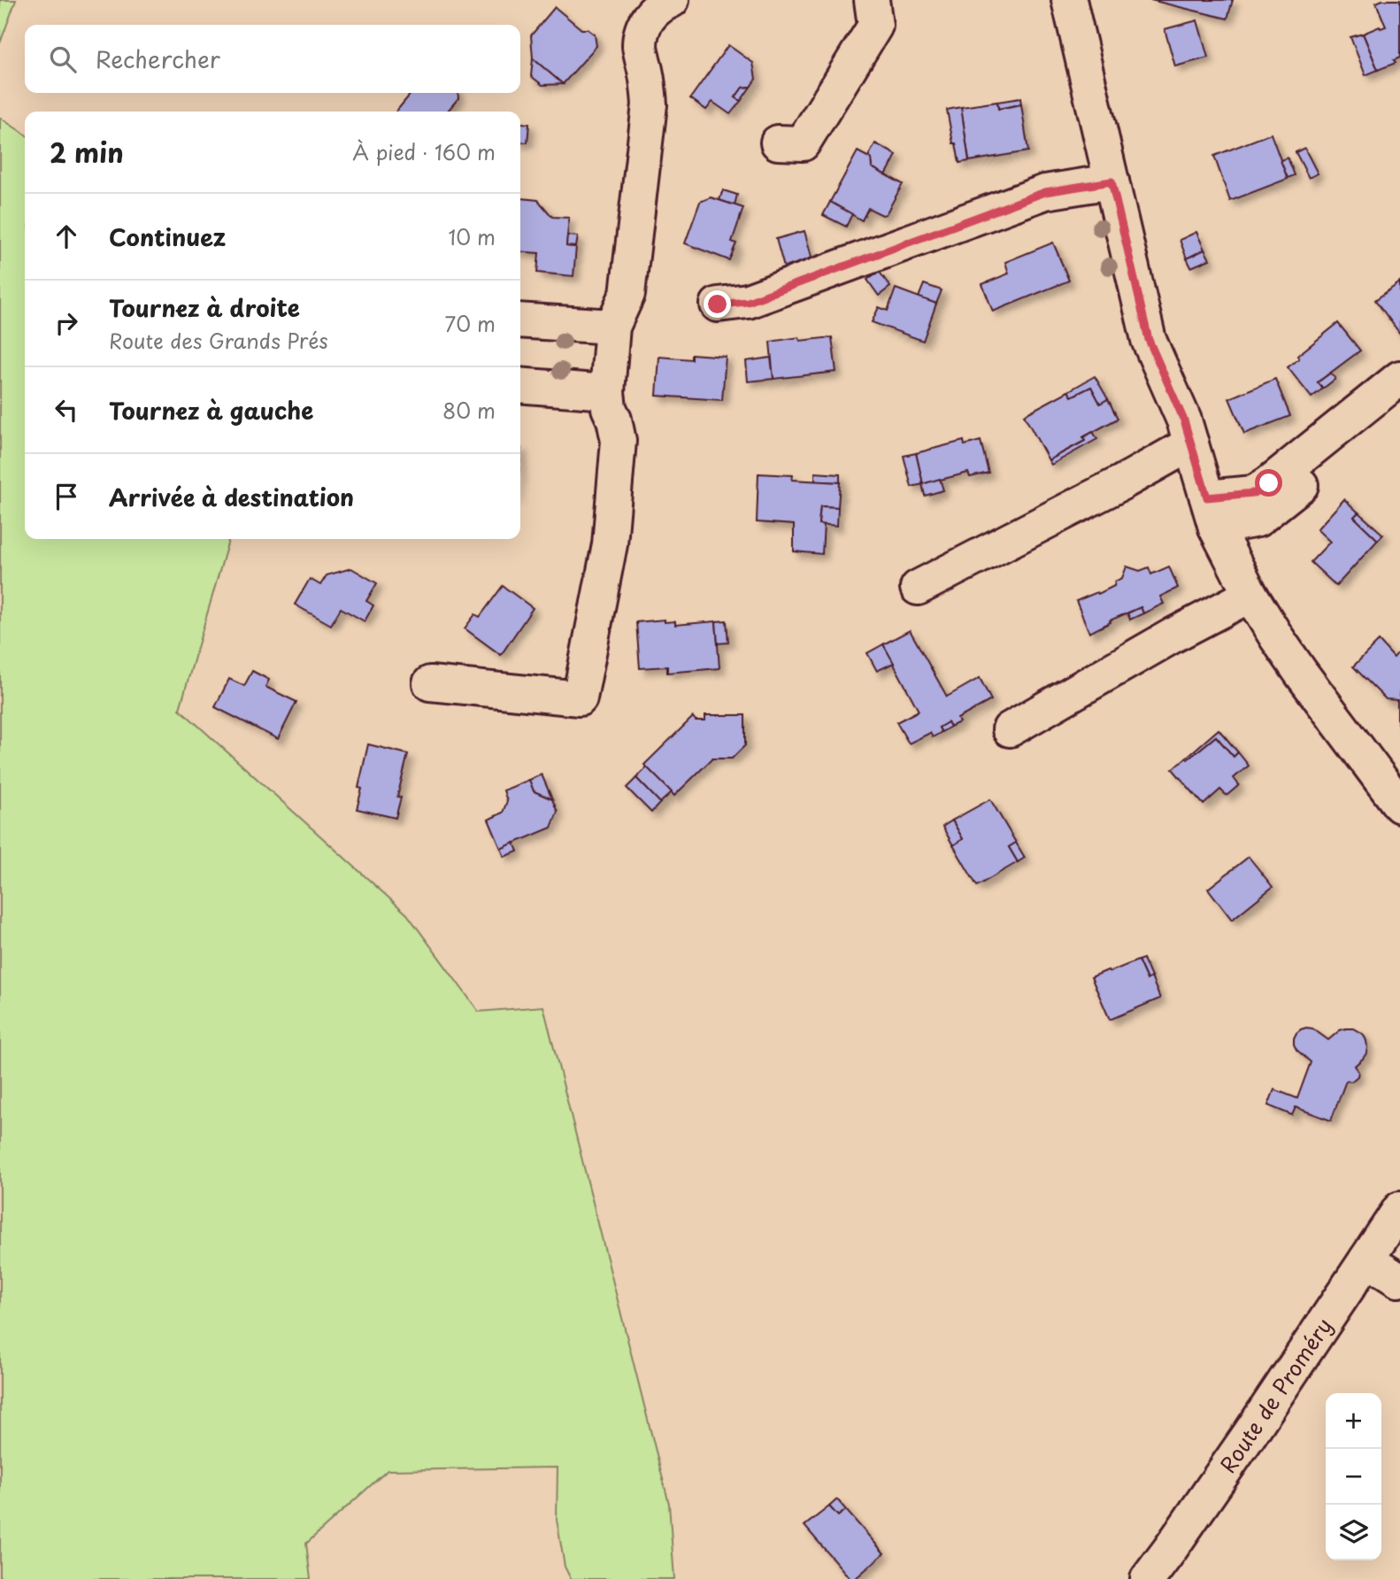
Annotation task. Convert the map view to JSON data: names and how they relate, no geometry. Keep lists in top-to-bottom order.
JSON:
{
  "streets": {
    "street": ["Route de Proméry"]
  },
  "page": {
    "search": "Rechercher",
    "heading": ["2 min", "À pied · 160 m"],
    "list": [
      ["Continuez", "10 m"],
      ["Tournez à droite", "Route des Grands Prés", "70 m"],
      ["Tournez à gauche", "80 m"],
      "Arrivée à destination"
    ],
    "map_buttons": ["+", "−"]
  }
}
